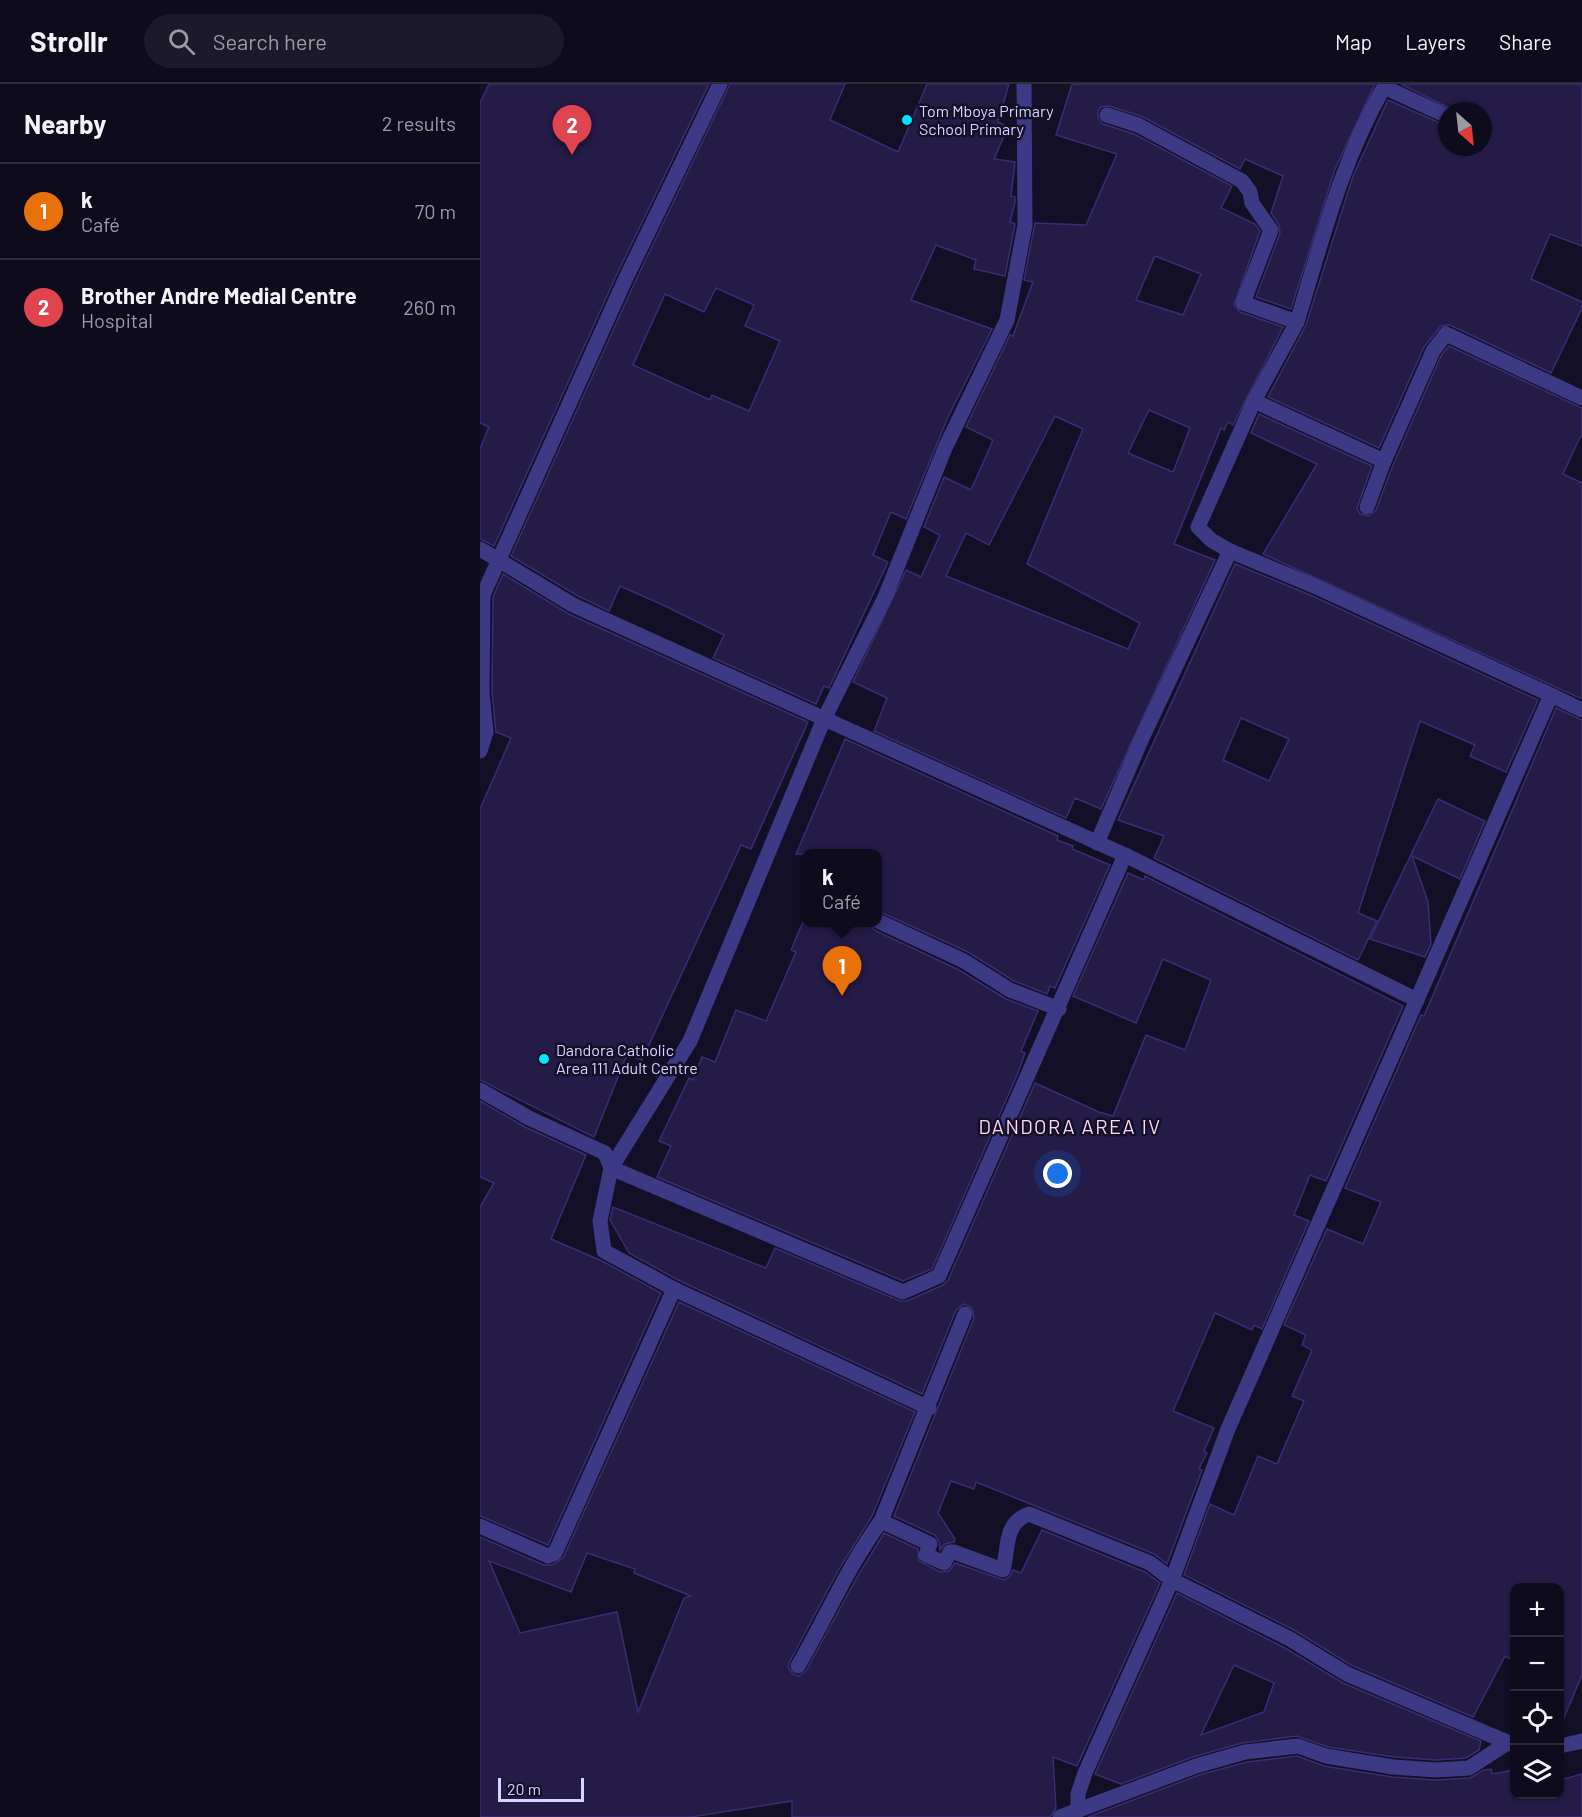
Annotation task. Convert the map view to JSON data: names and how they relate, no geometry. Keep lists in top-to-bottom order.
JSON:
{
  "districts": ["DANDORA AREA IV"],
  "places": ["Tom Mboya Primary School Primary", "Dandora Catholic Area 111 Adult Centre"],
  "scale_bar": "20 m",
  "north": "bottom right",
  "page": {
    "header": "Strollr",
    "search": "Search here",
    "nav": ["Map", "Layers", "Share"],
    "heading": ["Nearby", "2 results"],
    "pins": ["2", "1"],
    "list": [
      {
        "mark": "1",
        "name": "k",
        "note": "Café",
        "value": "70 m"
      },
      {
        "mark": "2",
        "name": "Brother Andre Medial Centre",
        "note": "Hospital",
        "value": "260 m"
      }
    ],
    "popup": ["k", "Café"],
    "map_buttons": ["+", "−"],
    "scale": "20 m"
  }
}
